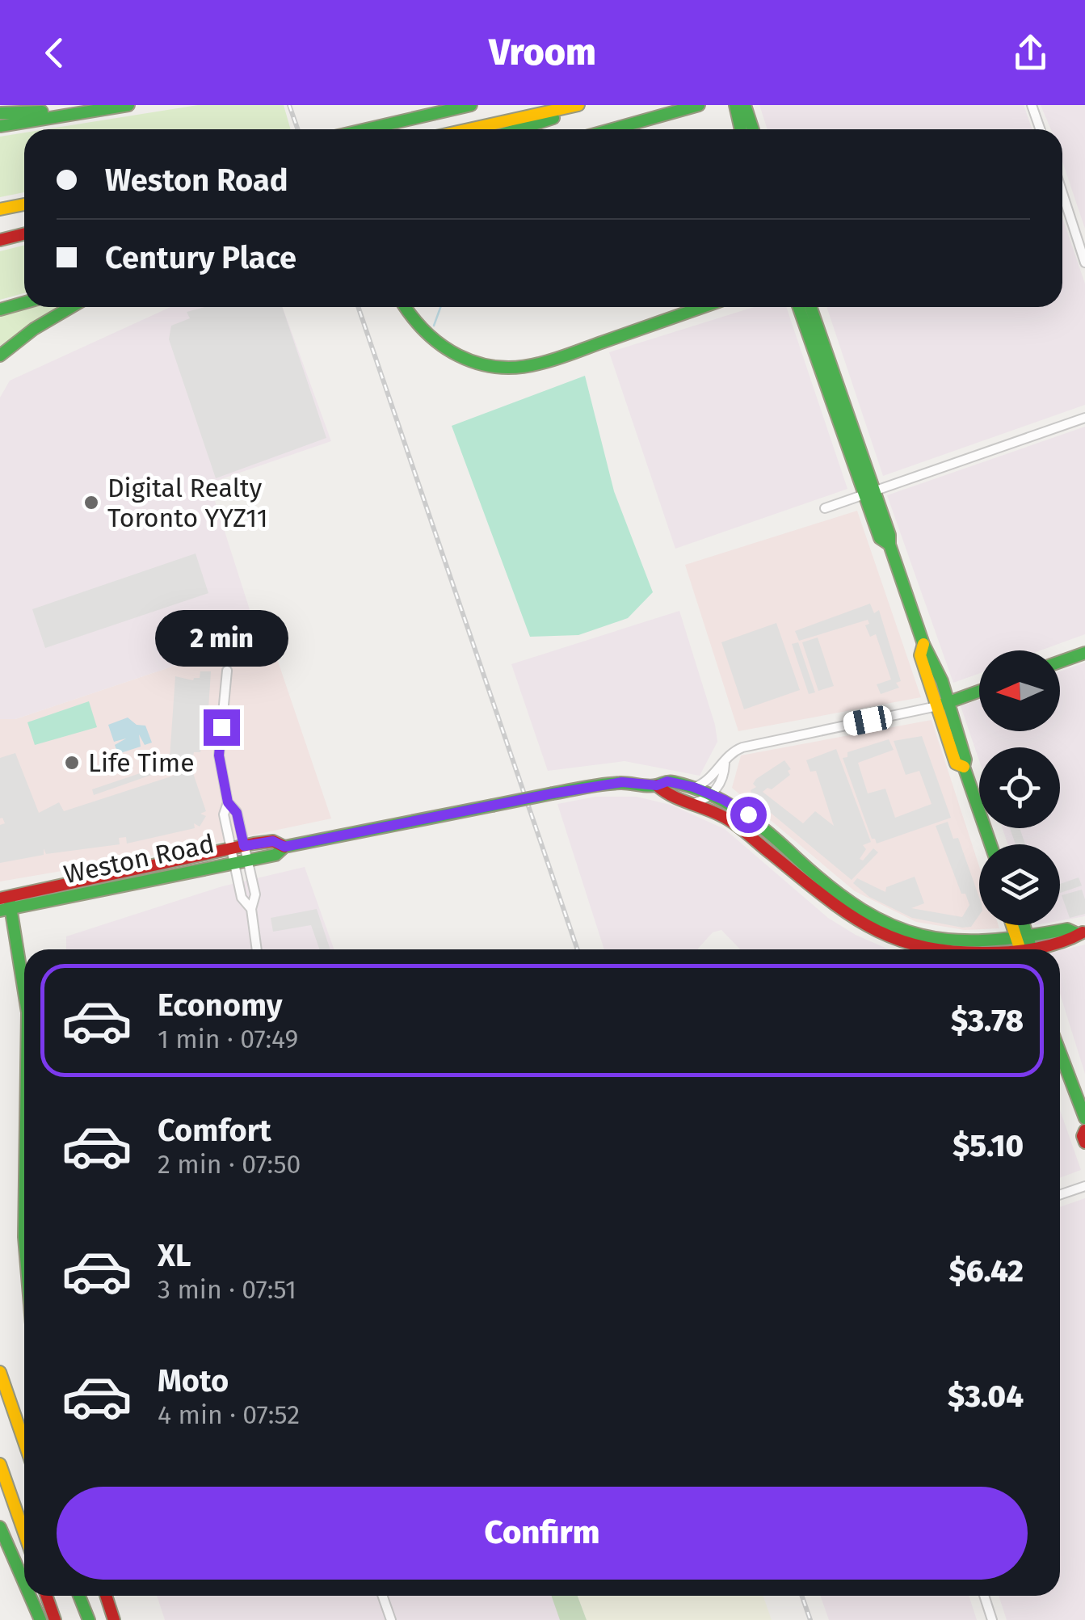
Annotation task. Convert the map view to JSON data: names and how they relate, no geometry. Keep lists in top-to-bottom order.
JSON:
{
  "streets": {
    "main road": ["Weston Road"]
  },
  "places": ["Digital Realty Toronto YYZ11", "Life Time"],
  "north": "left",
  "page": {
    "header": "Vroom",
    "banner": ["Weston Road", "Century Place"],
    "bubble": "2 min",
    "list": [
      {
        "name": "Economy",
        "note": "1 min · 07:49",
        "value": "$3.78"
      },
      {
        "name": "Comfort",
        "note": "2 min · 07:50",
        "value": "$5.10"
      },
      {
        "name": "XL",
        "note": "3 min · 07:51",
        "value": "$6.42"
      },
      {
        "name": "Moto",
        "note": "4 min · 07:52",
        "value": "$3.04"
      }
    ],
    "buttons": "Confirm"
  }
}
